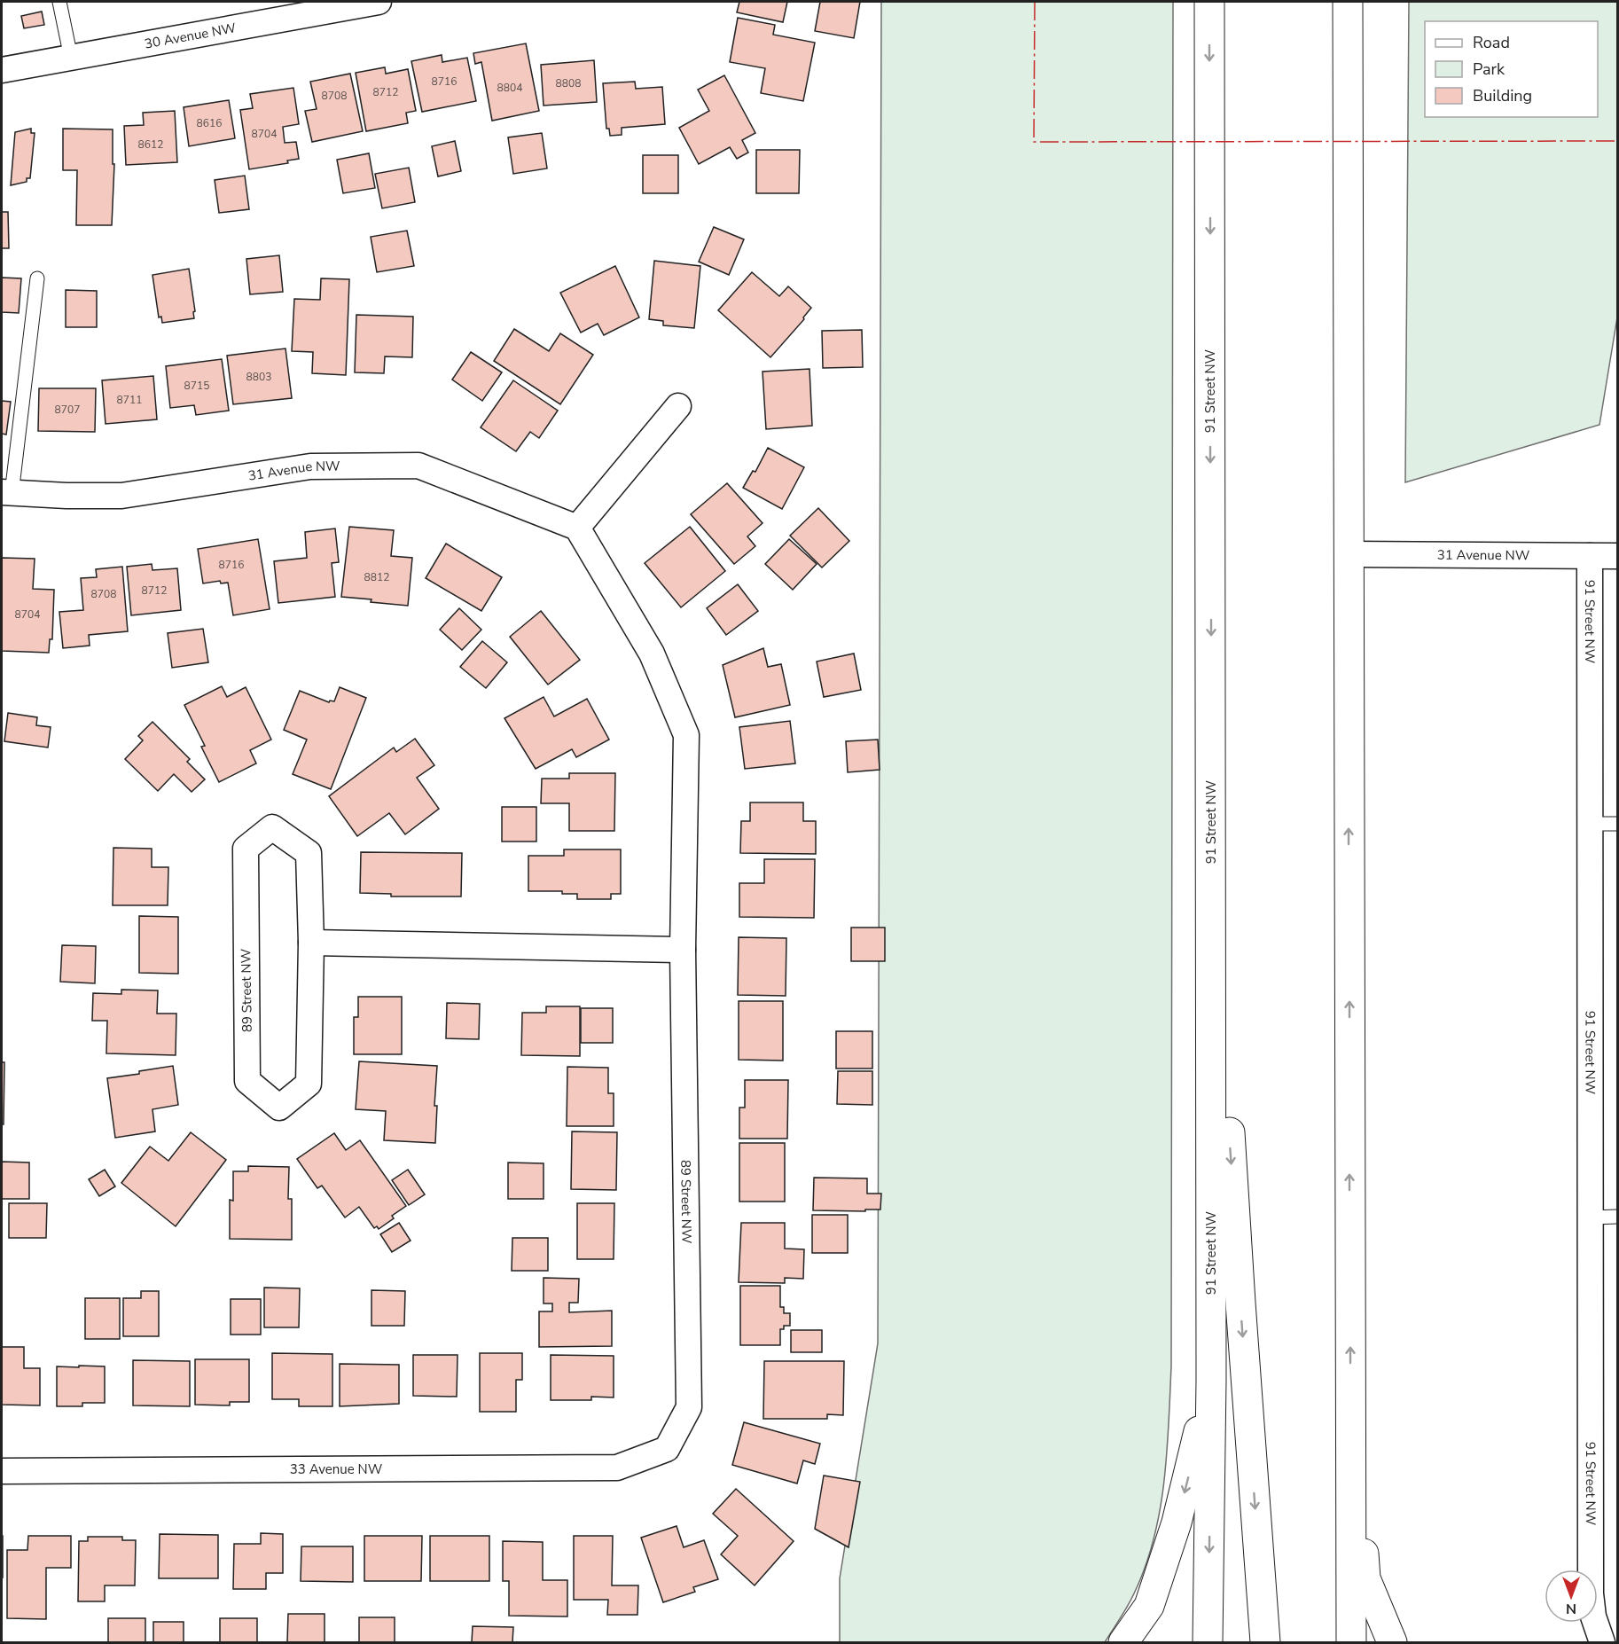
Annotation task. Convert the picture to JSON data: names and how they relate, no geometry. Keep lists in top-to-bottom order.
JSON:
{
  "streets": {
    "main road": ["91 Street NW"],
    "street": [
      "30 Avenue NW",
      "31 Avenue NW",
      "89 Street NW",
      "33 Avenue NW"
    ]
  },
  "crossings": [
    ["91 Street NW", "31 Avenue NW"],
    ["31 Avenue NW", "89 Street NW"],
    ["89 Street NW", "33 Avenue NW"]
  ],
  "house_numbers": [
    "8716",
    "8808",
    "8804",
    "8712",
    "8708",
    "8616",
    "8704",
    "8612",
    "8803",
    "8715",
    "8711",
    "8707",
    "8716",
    "8812",
    "8712",
    "8708",
    "8704"
  ],
  "legend": ["Road", "Park", "Building"],
  "north": "bottom"
}
